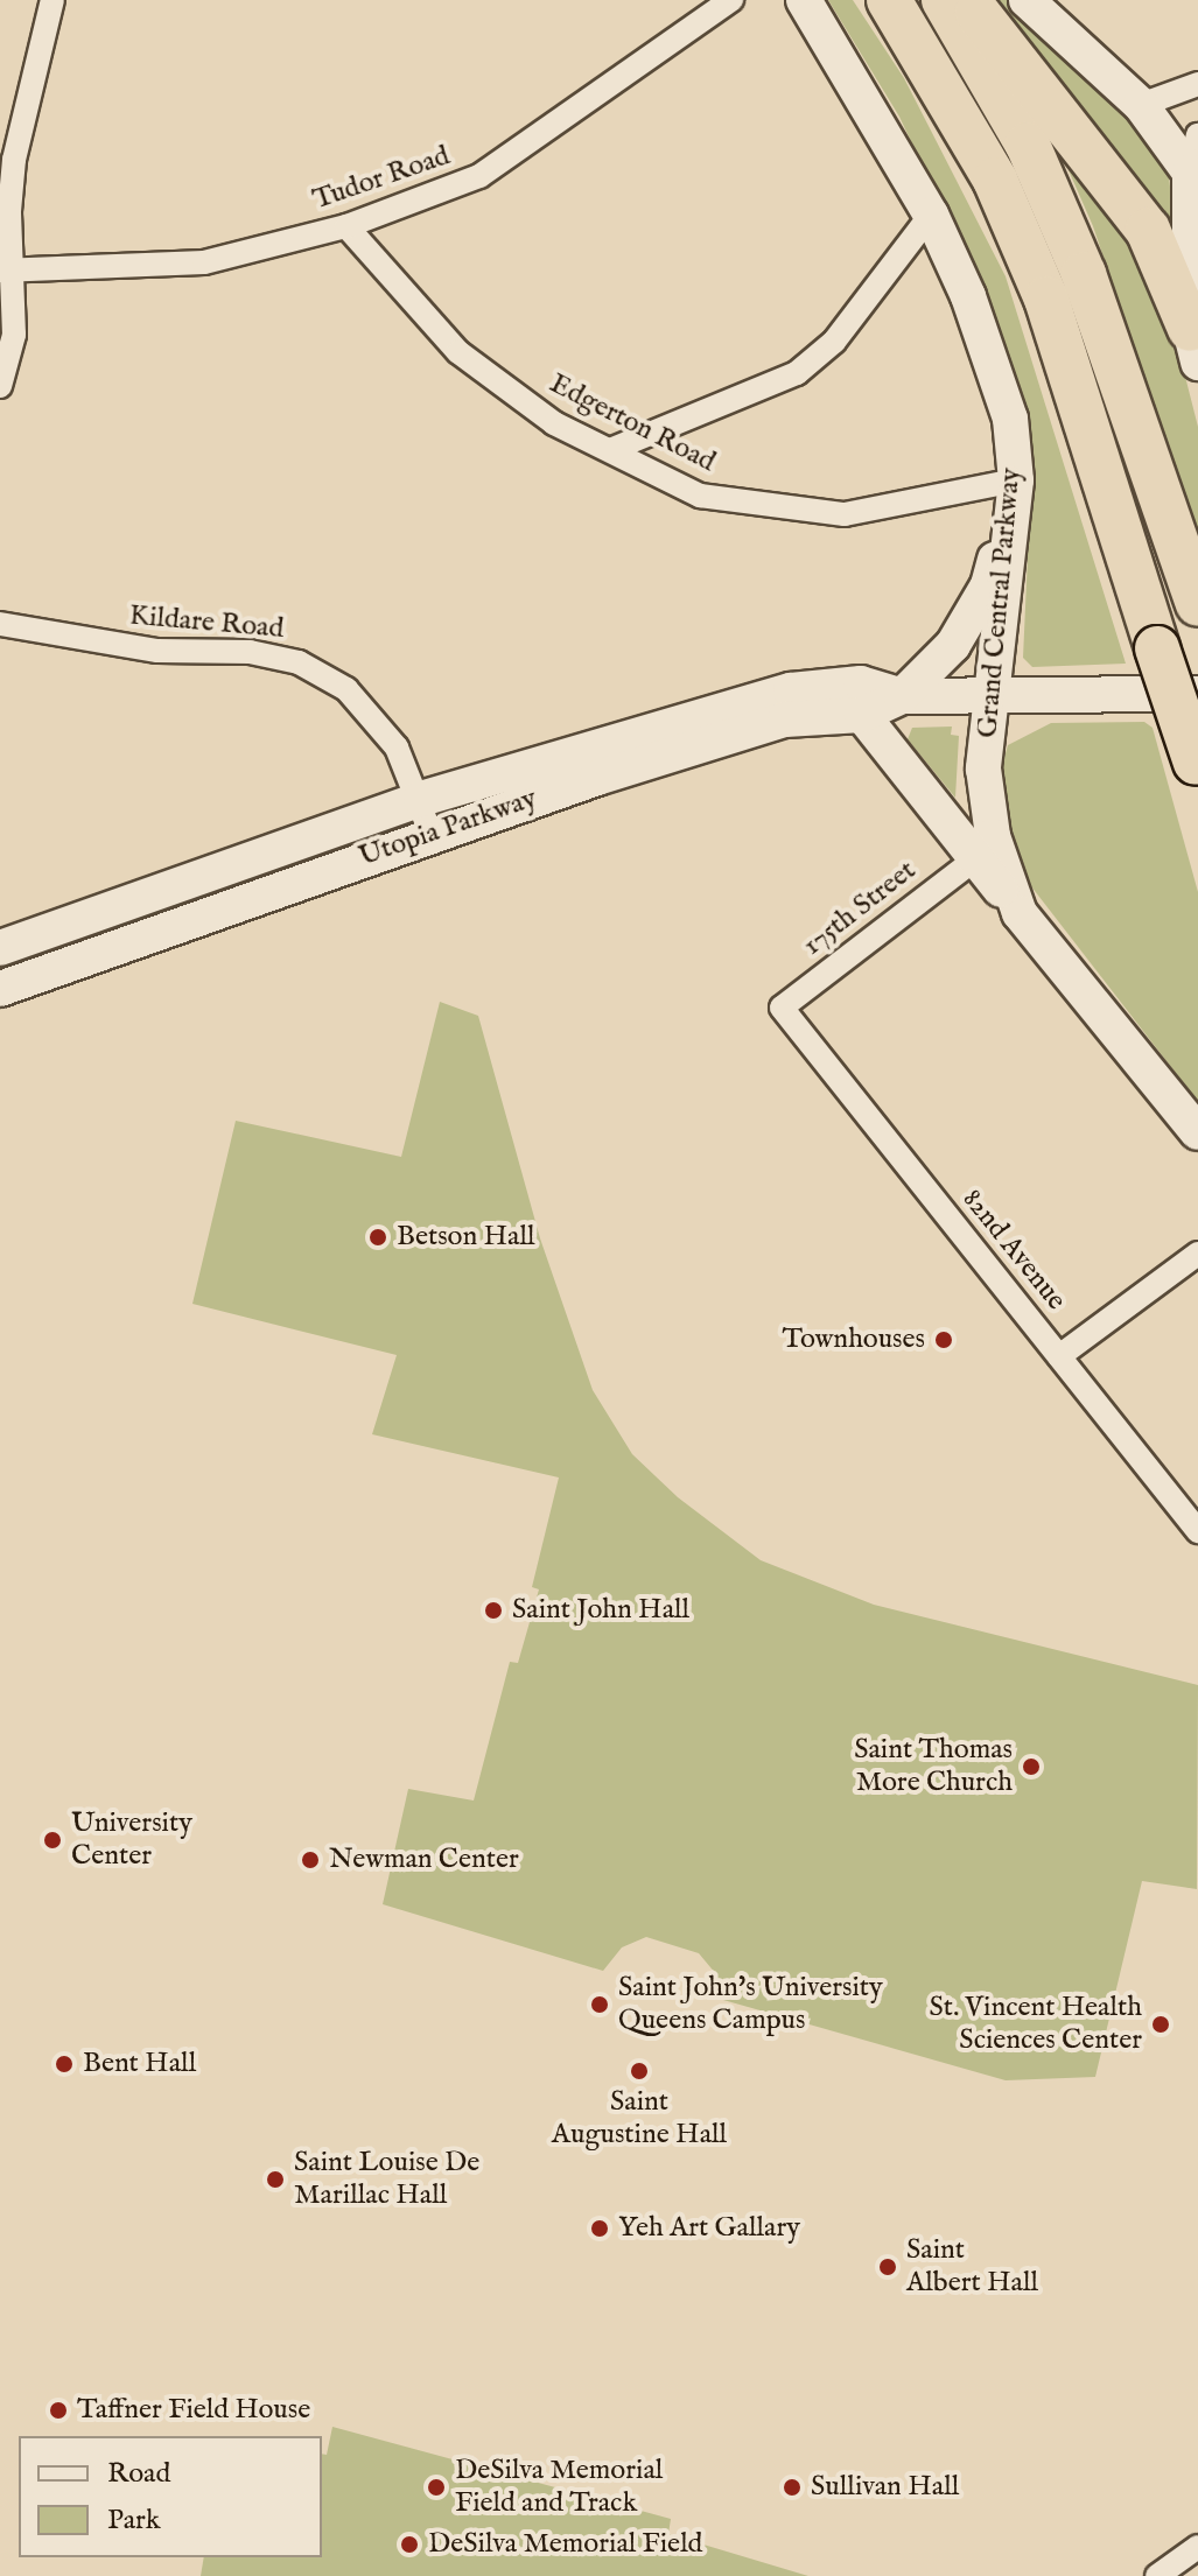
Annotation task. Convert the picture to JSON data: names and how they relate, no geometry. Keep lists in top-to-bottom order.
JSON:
{
  "streets": {
    "main road": ["Grand Central Parkway", "Utopia Parkway"],
    "street": [
      "Tudor Road",
      "Edgerton Road",
      "Kildare Road",
      "175th Street",
      "82nd Avenue"
    ]
  },
  "crossings": [
    ["Tudor Road", "Edgerton Road"],
    ["Edgerton Road", "Grand Central Parkway"],
    ["Kildare Road", "Utopia Parkway"],
    ["175th Street", "82nd Avenue"]
  ],
  "places": [
    "Betson Hall",
    "Townhouses",
    "Saint John Hall",
    "Saint Thomas More Church",
    "University Center",
    "Newman Center",
    "Saint John's University Queens Campus",
    "St. Vincent Health Sciences Center",
    "Bent Hall",
    "Saint Augustine Hall",
    "Saint Louise De Marillac Hall",
    "Yeh Art Gallary",
    "Saint Albert Hall",
    "Taffner Field House",
    "DeSilva Memorial Field and Track",
    "Sullivan Hall",
    "DeSilva Memorial Field"
  ],
  "legend": ["Road", "Park"]
}
